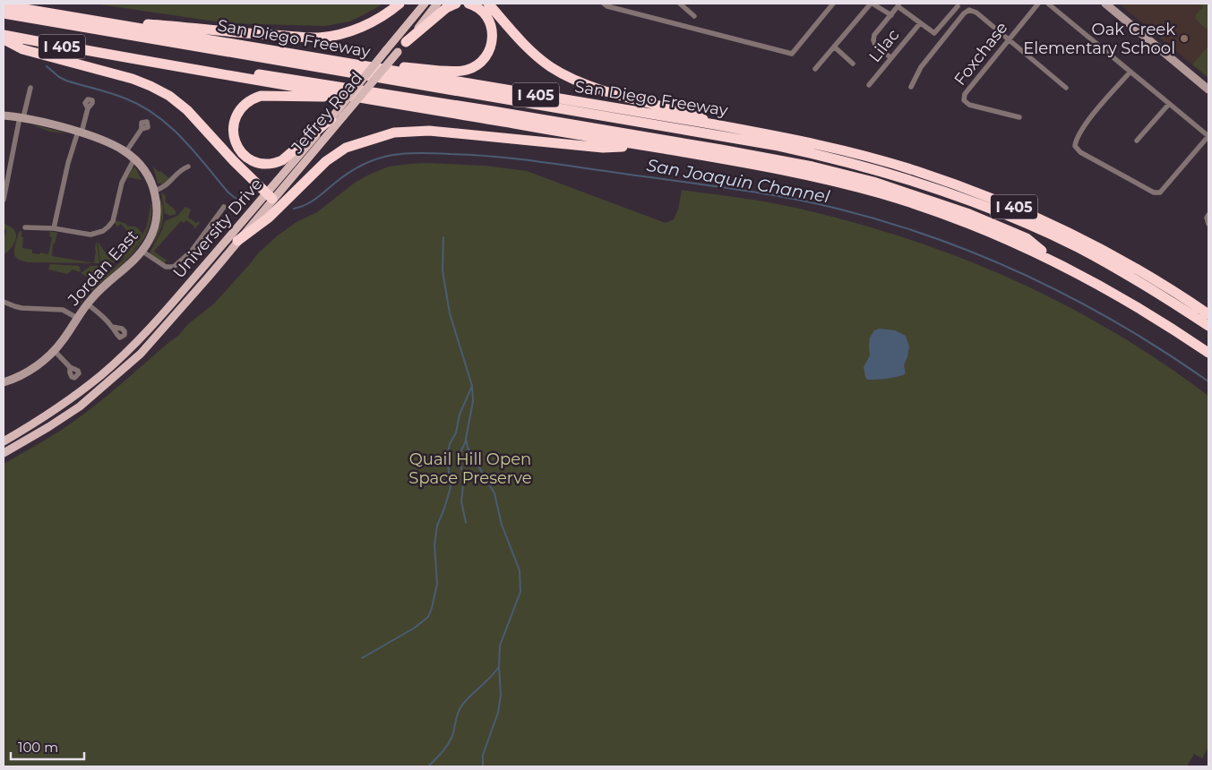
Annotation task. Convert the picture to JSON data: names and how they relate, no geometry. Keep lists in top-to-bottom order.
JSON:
{
  "streets": {
    "highway": ["San Diego Freeway", "I 405"],
    "main road": ["Jeffrey Road", "University Drive"],
    "street": ["Lilac", "Foxchase", "Jordan East"]
  },
  "crossings": [
    ["Jeffrey Road", "University Drive"]
  ],
  "water": ["San Joaquin Channel"],
  "parks": ["Quail Hill Open Space Preserve"],
  "places": ["Oak Creek Elementary School"],
  "scale_bar": "100 m"
}
